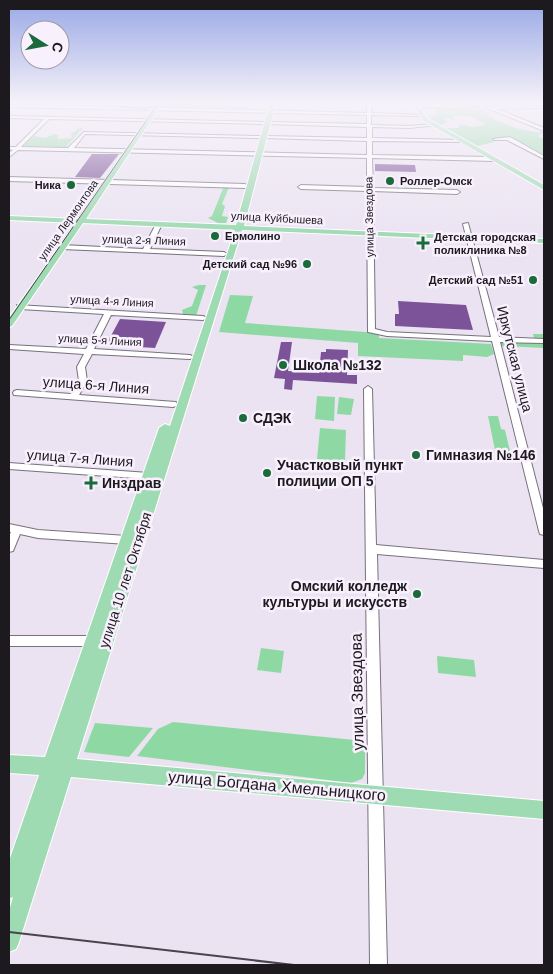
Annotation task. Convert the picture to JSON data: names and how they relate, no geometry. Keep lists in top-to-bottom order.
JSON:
{
  "streets": {
    "main road": [
      "улица Куйбышева",
      "улица Лермонтова",
      "улица 10 лет Октября",
      "улица Богдана Хмельницкого"
    ],
    "street": [
      "улица Звездова",
      "улица 2-я Линия",
      "улица 4-я Линия",
      "улица 5-я Линия",
      "Иркутская улица",
      "улица 6-я Линия",
      "улица 7-я Линия"
    ]
  },
  "crossings": [
    ["улица Звездова", "улица Куйбышева"],
    ["улица Звездова", "Иркутская улица"],
    ["улица Звездова", "улица Богдана Хмельницкого"],
    ["улица Куйбышева", "улица Лермонтова"],
    ["улица Куйбышева", "Иркутская улица"],
    ["улица Куйбышева", "улица 10 лет Октября"],
    ["улица Лермонтова", "улица 2-я Линия"],
    ["улица Лермонтова", "улица 4-я Линия"],
    ["улица 2-я Линия", "улица 10 лет Октября"],
    ["улица 4-я Линия", "улица 10 лет Октября"],
    ["улица 5-я Линия", "улица 10 лет Октября"],
    ["улица 6-я Линия", "улица 10 лет Октября"],
    ["улица 7-я Линия", "улица 10 лет Октября"],
    ["улица 10 лет Октября", "улица Богдана Хмельницкого"]
  ],
  "places": {
    "other": [
      "Роллер-Омск",
      "Ника",
      "Ермолино",
      "Детский сад №96",
      "Детский сад №51",
      "Школа №132",
      "СДЭК",
      "Гимназия №146",
      "Участковый пункт полиции ОП 5",
      "Омский колледж культуры и искусств"
    ],
    "health": ["Детская городская поликлиника №8", "Инздрав"]
  },
  "north": "right"
}
